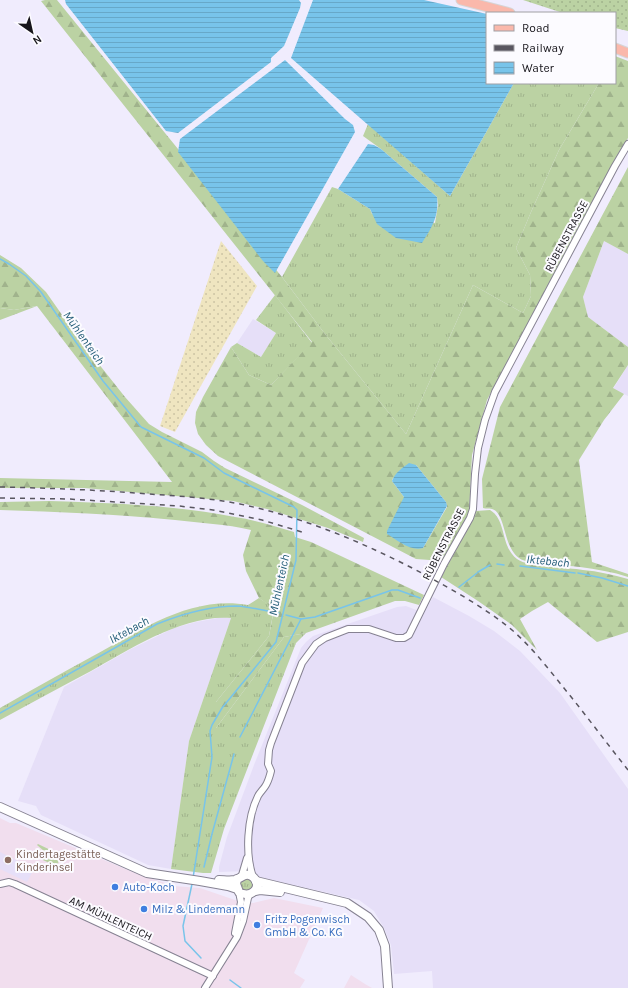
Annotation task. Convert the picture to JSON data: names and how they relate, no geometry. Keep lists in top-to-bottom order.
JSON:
{
  "streets": {
    "street": ["RÜBENSTRASSE", "AM MÜHLENTEICH"]
  },
  "water": ["Mühlenteich", "Iktebach"],
  "places": [
    "Kindertagestätte Kinderinsel",
    "Auto-Koch",
    "Milz & Lindemann",
    "Fritz Pogenwisch GmbH & Co. KG"
  ],
  "legend": ["Road", "Railway", "Water"],
  "north": "bottom right"
}
